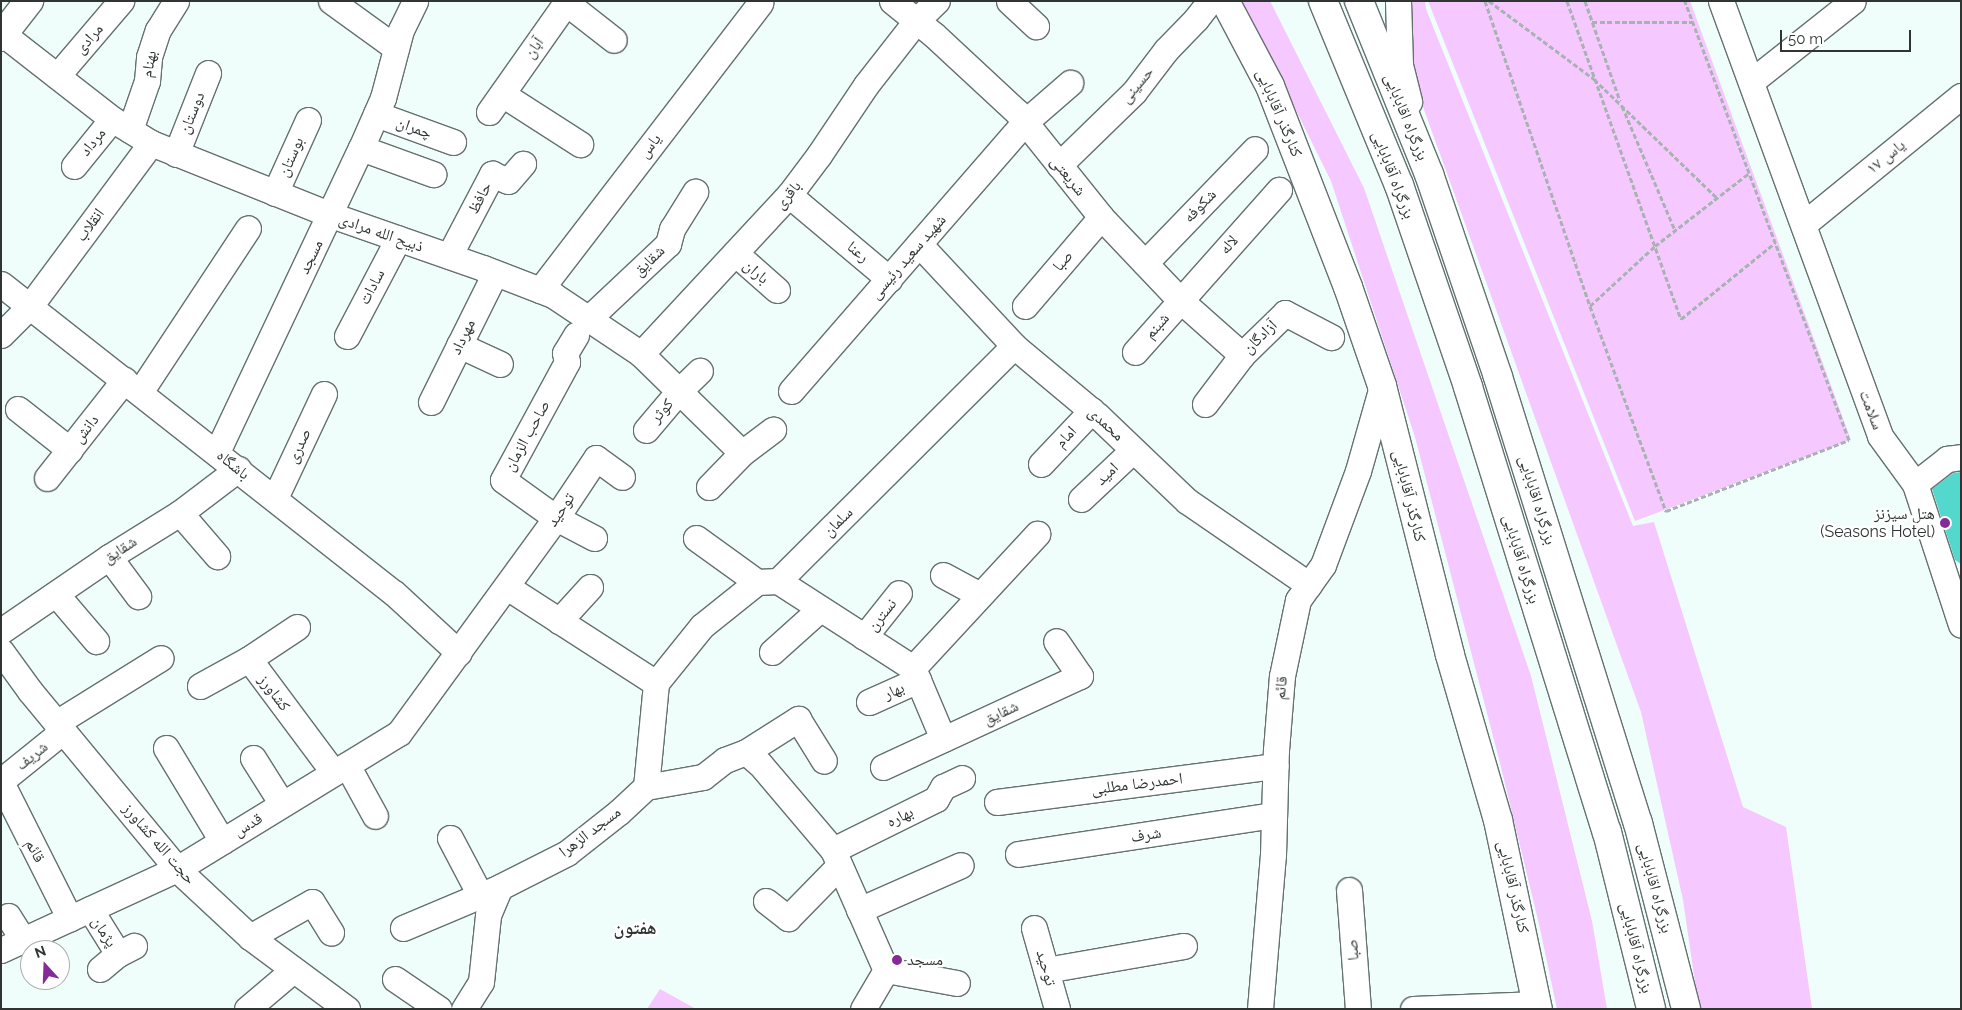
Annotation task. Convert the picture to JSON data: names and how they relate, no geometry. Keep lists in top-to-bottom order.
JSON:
{
  "streets": {
    "main road": ["کنارگذر آقابابایی", "بزرگراه اقابابایی", "بزرگراه آقابابایی"],
    "street": [
      "مرادی",
      "آبان",
      "بهنام",
      "حسینی",
      "دوستان",
      "چمران",
      "مرداد",
      "یاس",
      "بوستان",
      "یاس ۱۷",
      "شریعتی",
      "باقری",
      "حافظ",
      "شکوفه",
      "انقلاب",
      "ذبیح الله مرادی",
      "لاله",
      "رعنا",
      "مسجد",
      "شهید سعید رئیسی",
      "شقایق",
      "صبا",
      "باران",
      "سادات",
      "شبنم",
      "مهرداد",
      "آزادگان",
      "سلامت",
      "کوثر",
      "محمدی",
      "دانش",
      "صاحب الزمان",
      "امام",
      "صدری",
      "باشگاه",
      "امید",
      "توحید",
      "سلمان",
      "نسترن",
      "قائم",
      "بهار",
      "کشاورز",
      "شریف",
      "احمدرضا مطلبی",
      "بهاره",
      "قدس",
      "مسجد الزهرا",
      "شرف",
      "حجت الله کشاورز",
      "پژمان"
    ]
  },
  "crossings": [
    ["مرادی", "ذبیح الله مرادی"],
    ["بهنام", "مرداد"],
    ["بهنام", "ذبیح الله مرادی"],
    ["حسینی", "شریعتی"],
    ["دوستان", "ذبیح الله مرادی"],
    ["کنارگذر آقابابایی", "قائم"],
    ["بزرگراه اقابابایی", "بزرگراه آقابابایی"],
    ["چمران", "مسجد"],
    ["مرداد", "ذبیح الله مرادی"],
    ["یاس", "ذبیح الله مرادی"],
    ["بوستان", "ذبیح الله مرادی"],
    ["یاس ۱۷", "سلامت"],
    ["شریعتی", "باقری"],
    ["شریعتی", "شکوفه"],
    ["شریعتی", "لاله"],
    ["شریعتی", "شهید سعید رئیسی"],
    ["شریعتی", "صبا"],
    ["شریعتی", "شبنم"],
    ["شریعتی", "آزادگان"],
    ["باقری", "ذبیح الله مرادی"],
    ["باقری", "رعنا"],
    ["باقری", "باران"],
    ["حافظ", "ذبیح الله مرادی"],
    ["انقلاب", "ذبیح الله مرادی"],
    ["انقلاب", "باشگاه"],
    ["ذبیح الله مرادی", "مسجد"],
    ["ذبیح الله مرادی", "شقایق"],
    ["ذبیح الله مرادی", "سادات"],
    ["ذبیح الله مرادی", "مهرداد"],
    ["ذبیح الله مرادی", "کوثر"],
    ["ذبیح الله مرادی", "صاحب الزمان"],
    ["لاله", "شبنم"],
    ["رعنا", "شهید سعید رئیسی"],
    ["مسجد", "باشگاه"],
    ["شهید سعید رئیسی", "محمدی"],
    ["شقایق", "صاحب الزمان"],
    ["شقایق", "باشگاه"],
    ["محمدی", "امام"],
    ["محمدی", "امید"],
    ["محمدی", "سلمان"],
    ["محمدی", "قائم"],
    ["دانش", "باشگاه"],
    ["صاحب الزمان", "توحید"],
    ["صدری", "باشگاه"],
    ["باشگاه", "توحید"],
    ["باشگاه", "قدس"],
    ["توحید", "قدس"],
    ["قائم", "شریف"],
    ["قائم", "احمدرضا مطلبی"],
    ["قائم", "قدس"],
    ["قائم", "شرف"],
    ["قائم", "پژمان"],
    ["کشاورز", "قدس"],
    ["شریف", "حجت الله کشاورز"],
    ["قدس", "حجت الله کشاورز"],
    ["قدس", "پژمان"]
  ],
  "districts": ["هفتون"],
  "places": ["هتل سیزنز (Seasons Hotel)", "مسجد"],
  "scale_bar": "50 m",
  "north": "top"
}
